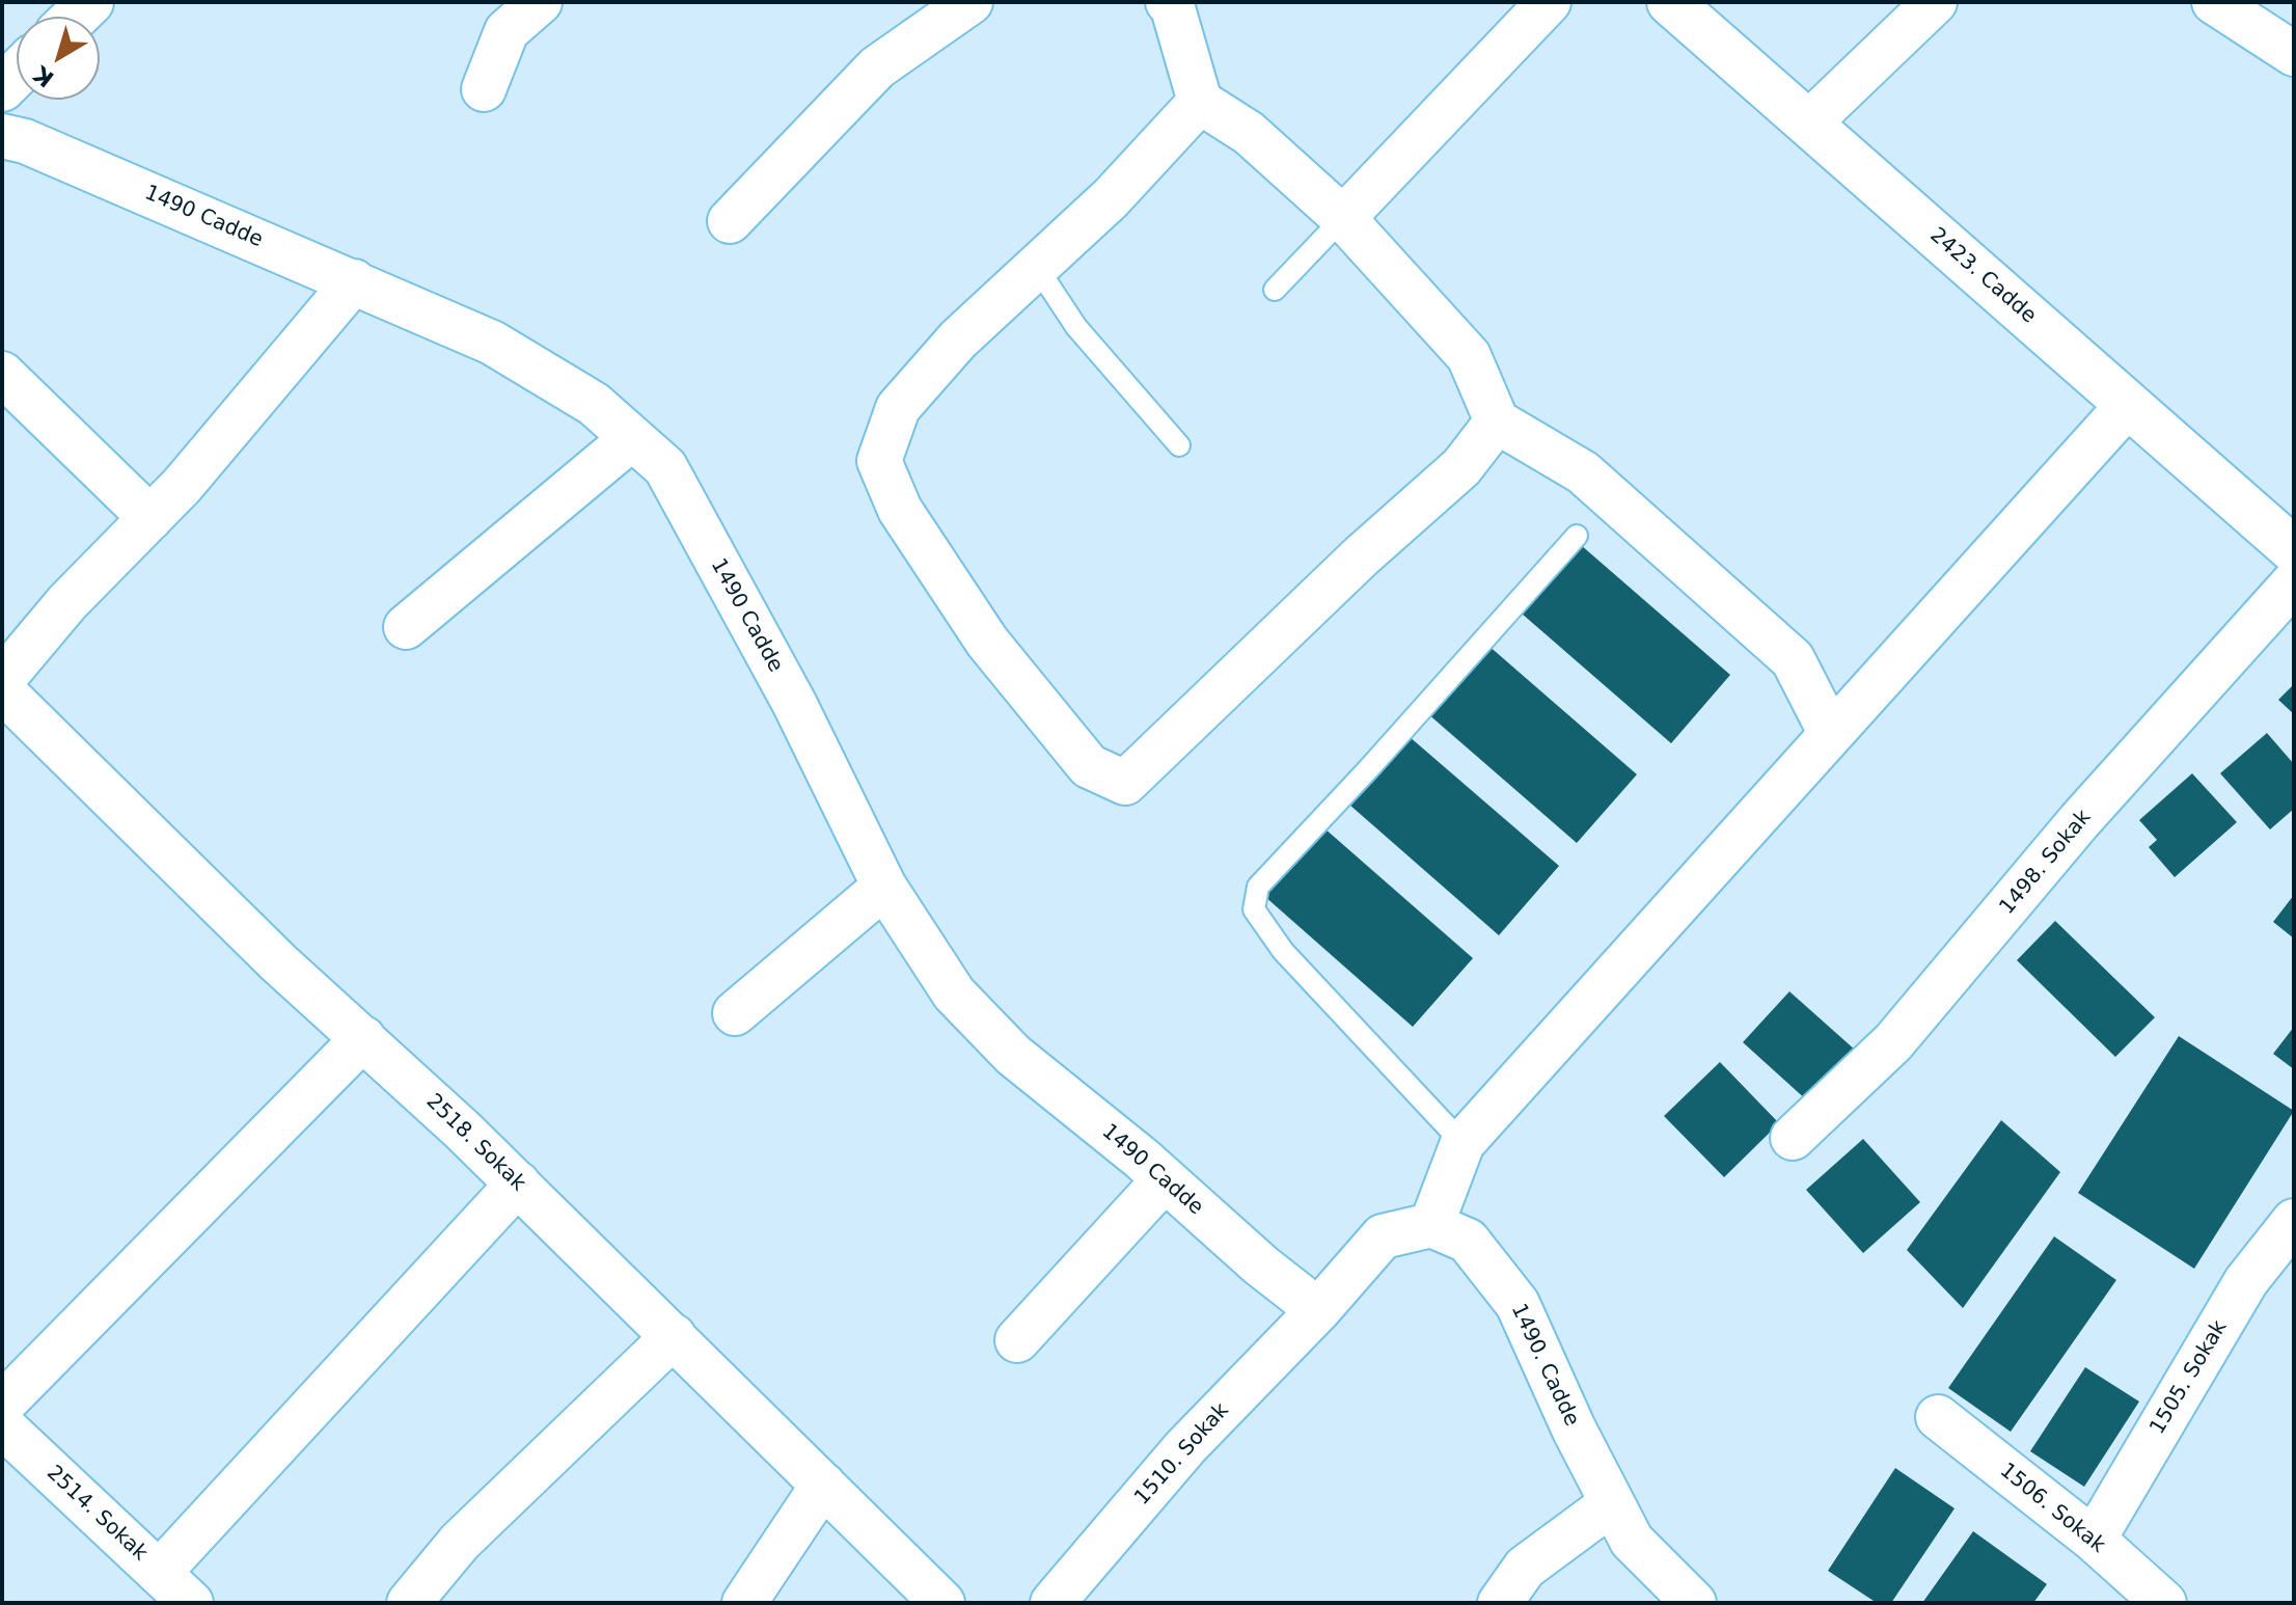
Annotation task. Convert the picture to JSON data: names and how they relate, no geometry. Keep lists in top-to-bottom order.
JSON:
{
  "streets": {
    "main road": ["2423. Cadde"],
    "street": [
      "1490 Cadde",
      "1498. Sokak",
      "2518. Sokak",
      "1490. Cadde",
      "1505. Sokak",
      "1510. Sokak",
      "1506. Sokak",
      "2514. Sokak"
    ]
  },
  "crossings": [
    ["1490 Cadde", "1510. Sokak"],
    ["1505. Sokak", "1506. Sokak"]
  ],
  "north": "bottom left"
}
